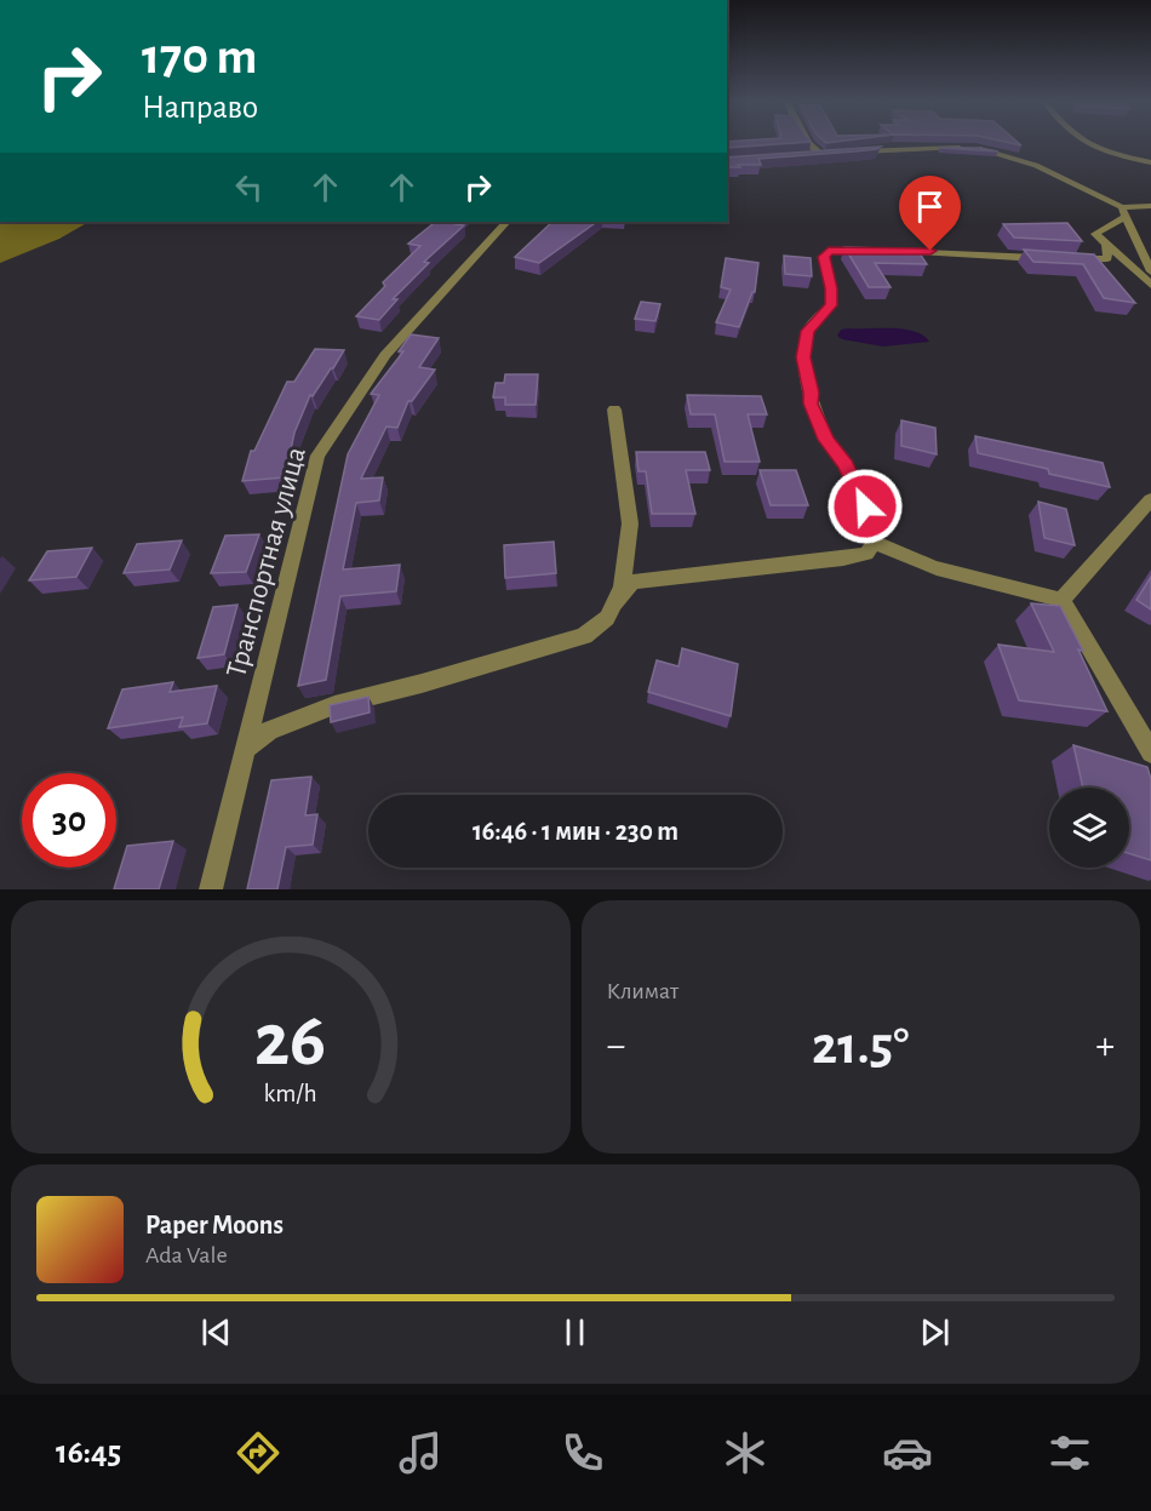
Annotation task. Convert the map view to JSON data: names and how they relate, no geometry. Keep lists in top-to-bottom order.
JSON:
{
  "streets": {
    "street": ["Транспортная улица"]
  },
  "page": {
    "turn": ["170 m", "Направо"],
    "limit": "30",
    "trip": "16:46 · 1 мин · 230 m",
    "tile": "Климат",
    "heat": ["−", "21.5°", "+"],
    "song": ["Paper Moons", "Ada Vale"],
    "tabs": "16:45",
    "gauge": ["26", "km/h"]
  }
}
